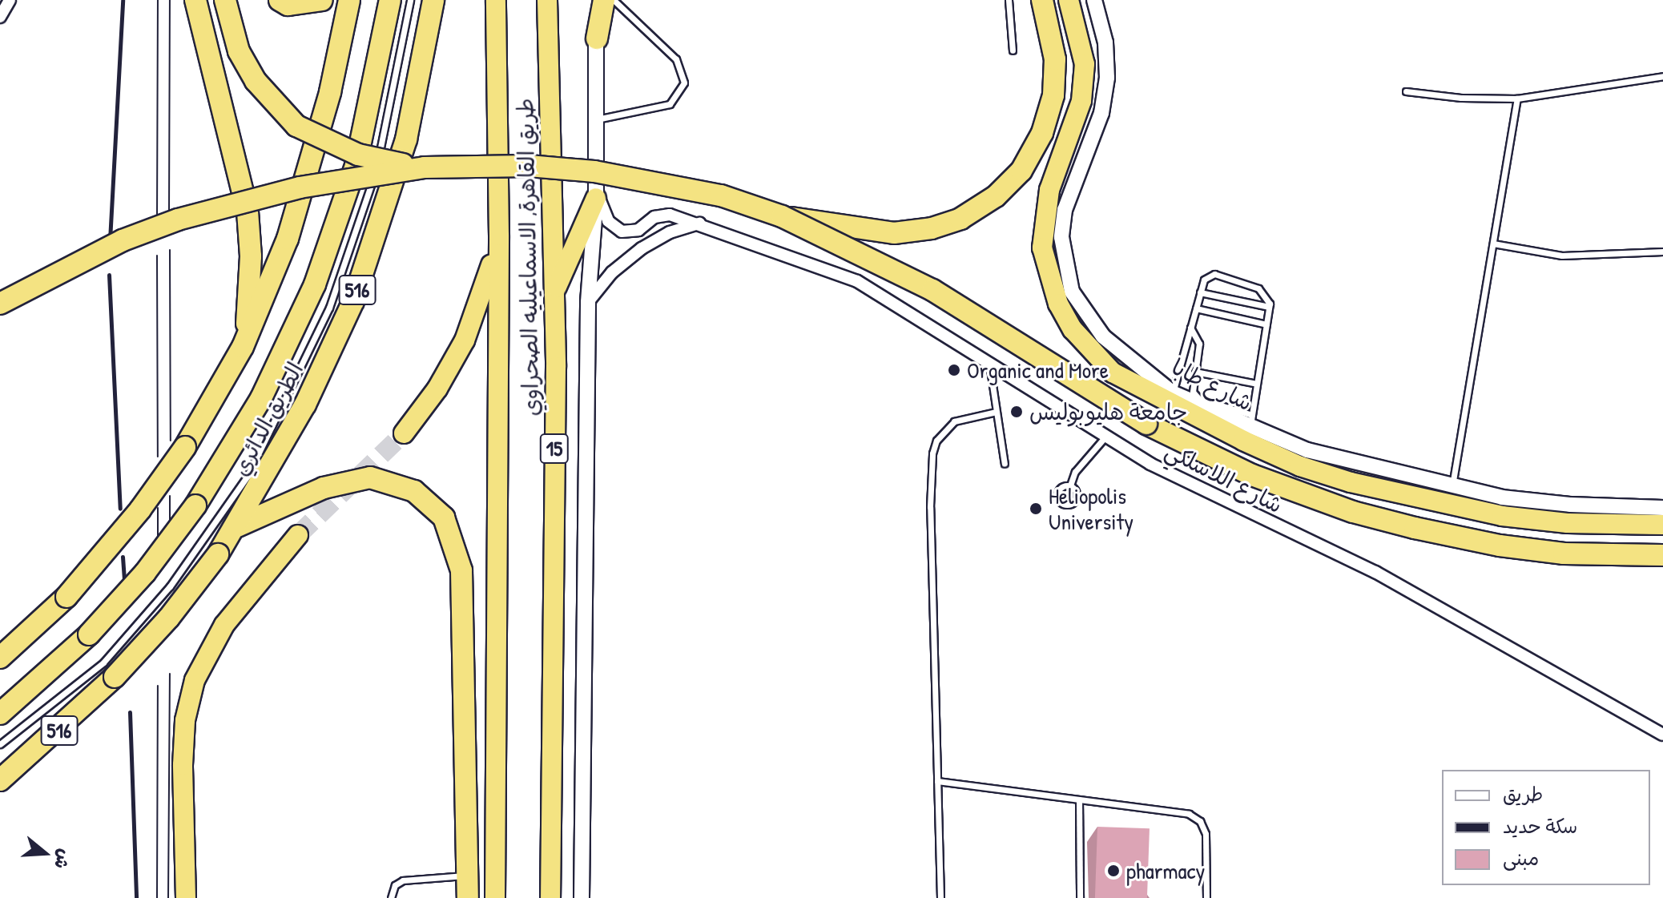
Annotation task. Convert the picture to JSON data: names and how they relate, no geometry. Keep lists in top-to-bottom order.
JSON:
{
  "streets": {
    "highway": [
      "طريق القاهرة, الاسماعيليه الصحراوي",
      "516",
      "الطريق الدائري",
      "15"
    ],
    "street": ["شارع طابا", "شارع اللاسلكي"]
  },
  "places": [
    "Organic and More",
    "جامعة هليوبوليس",
    "Heliopolis University",
    "pharmacy"
  ],
  "legend": ["طريق", "سكة حديد", "مبنى"],
  "north": "right"
}
